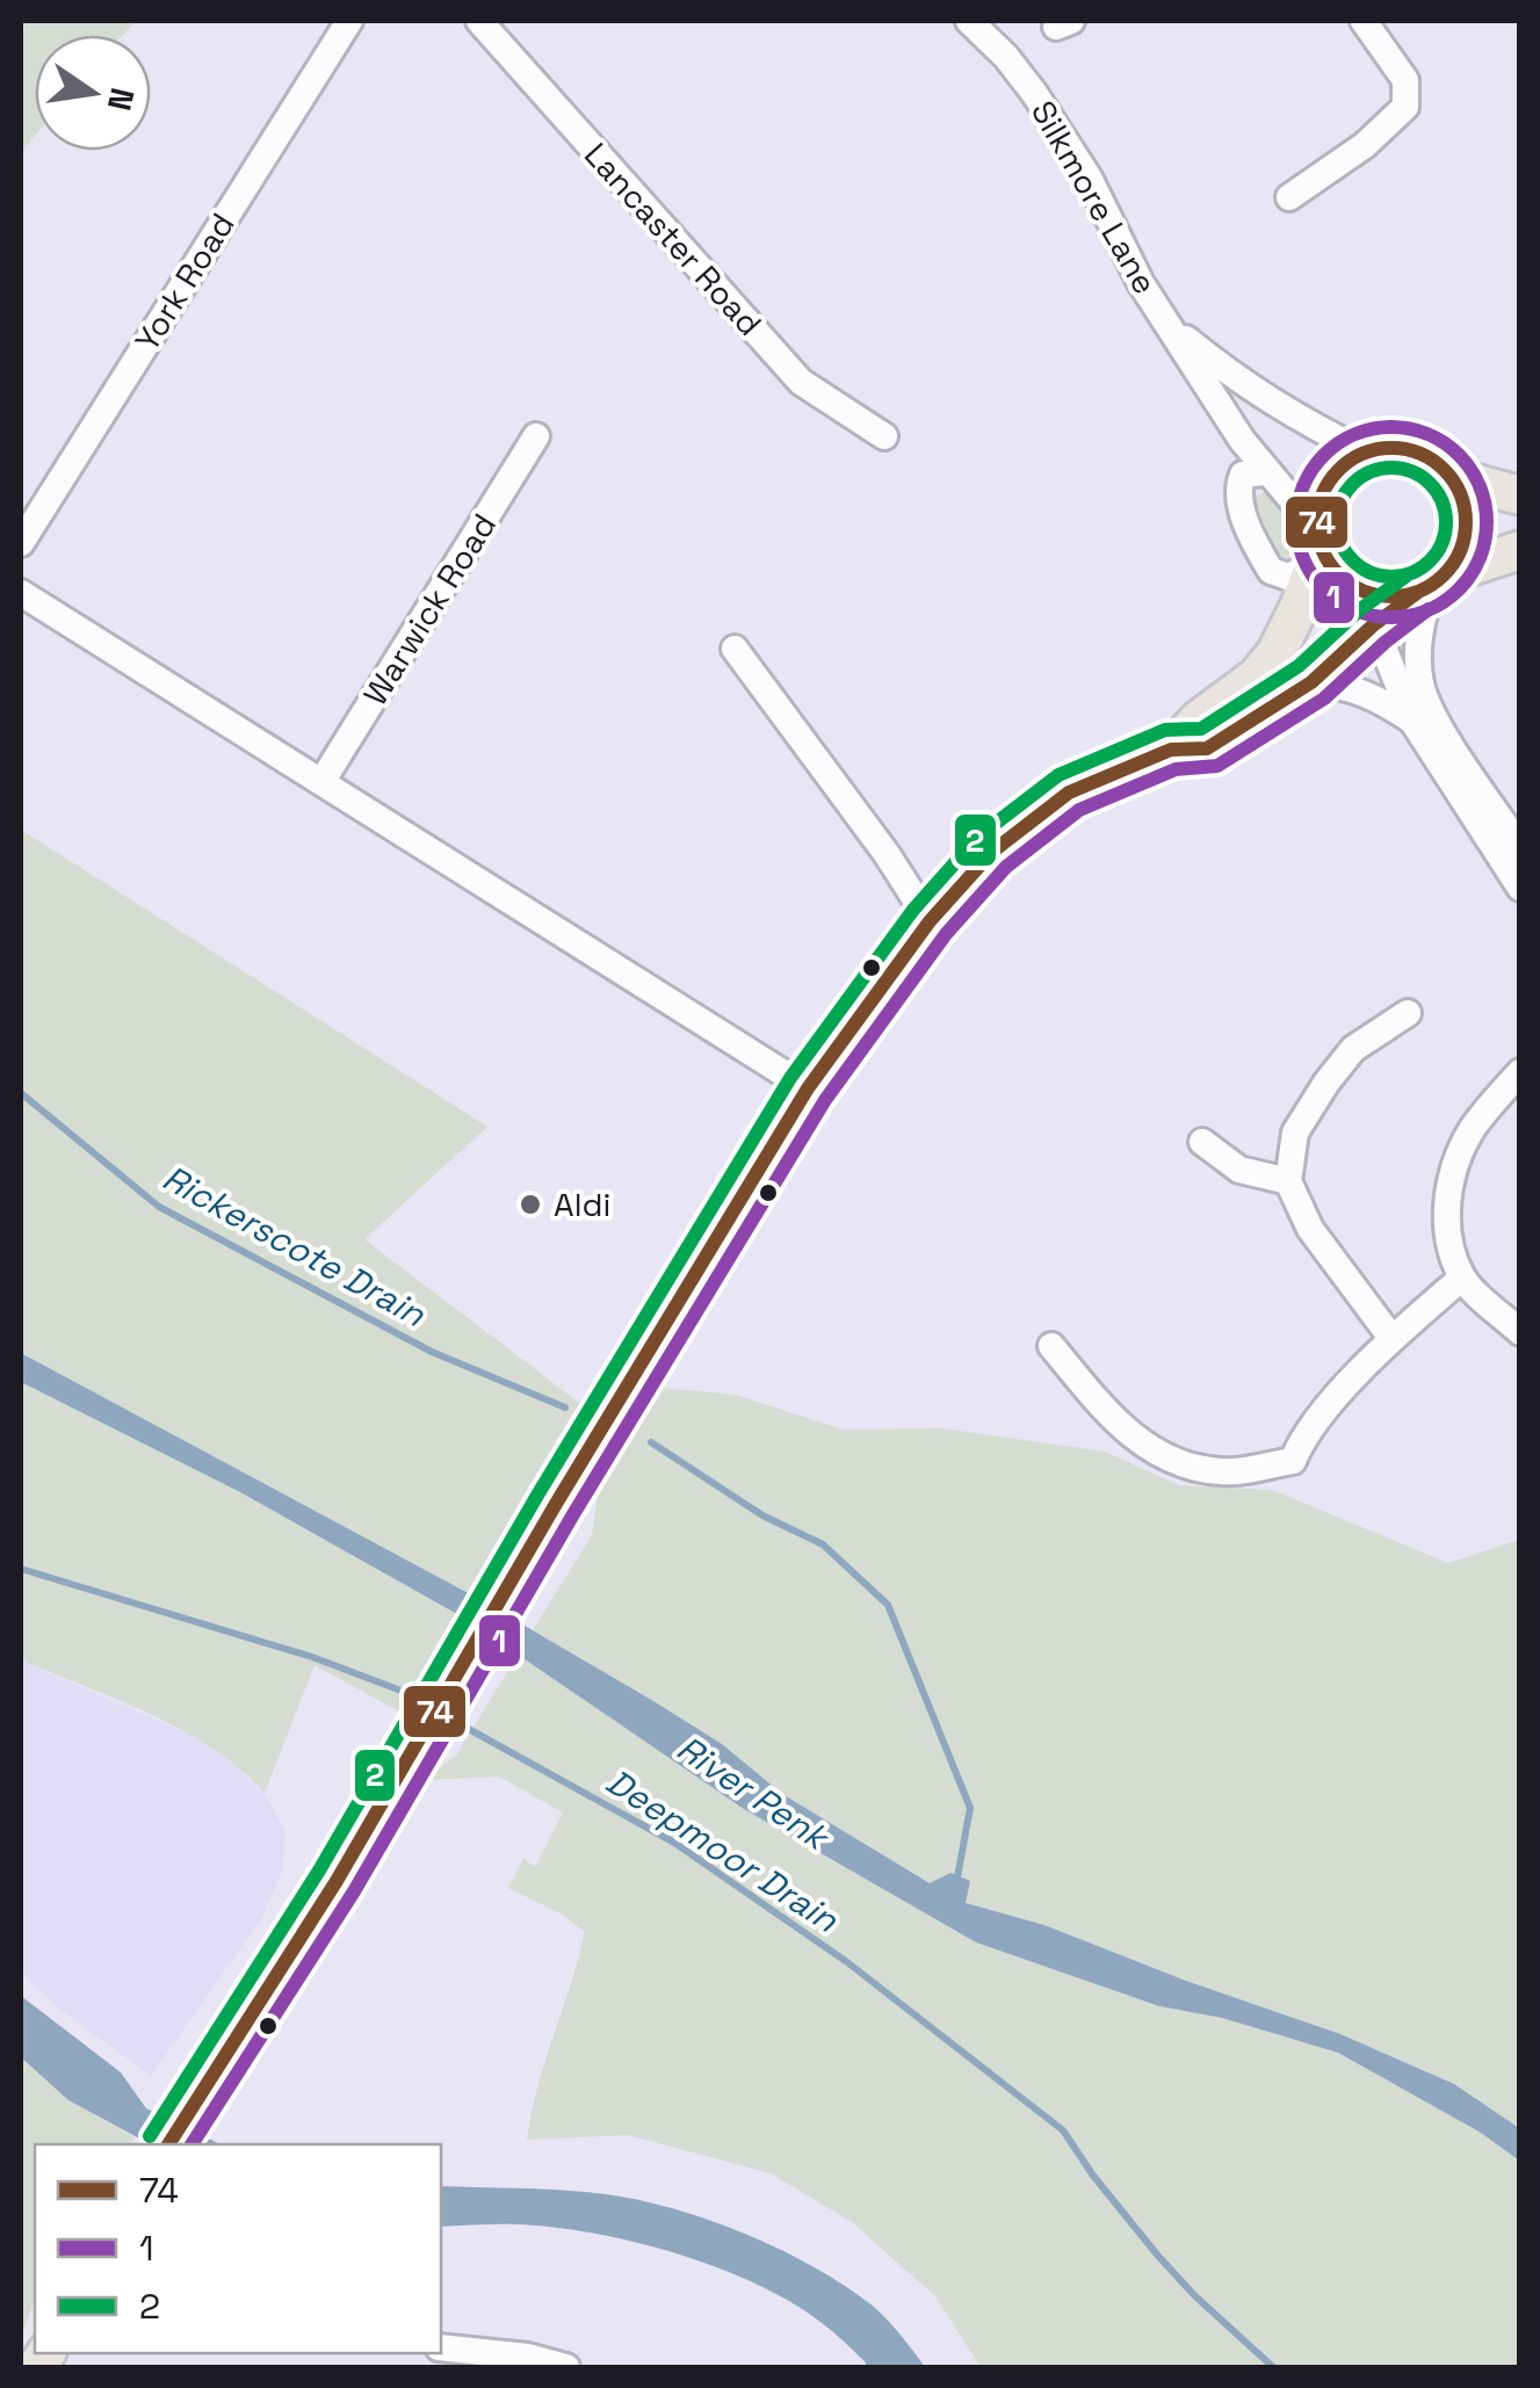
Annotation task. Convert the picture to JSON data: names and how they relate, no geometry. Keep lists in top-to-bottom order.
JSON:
{
  "streets": {
    "street": [
      "Silkmore Lane",
      "Lancaster Road",
      "York Road",
      "Warwick Road"
    ]
  },
  "water": ["Rickerscote Drain", "River Penk", "Deepmoor Drain"],
  "places": ["Aldi"],
  "lines": ["transit line 1", "transit line 74", "transit line 2"],
  "legend": ["74", "1", "2"],
  "north": "right"
}
